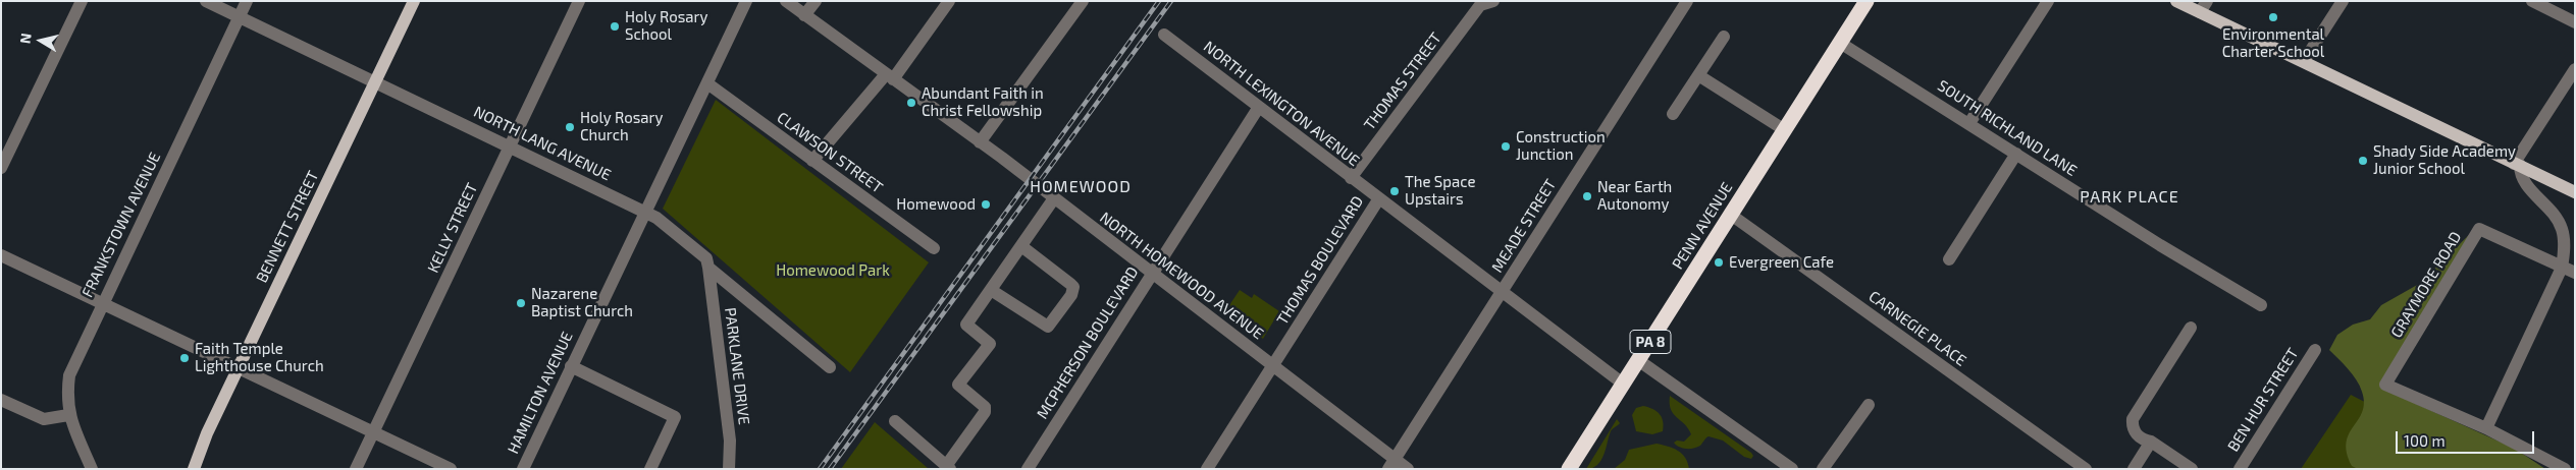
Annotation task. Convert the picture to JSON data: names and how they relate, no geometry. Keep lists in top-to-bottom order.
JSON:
{
  "streets": {
    "highway": ["PENN AVENUE", "PA 8"],
    "main road": ["BENNETT STREET"],
    "street": [
      "THOMAS STREET",
      "NORTH LEXINGTON AVENUE",
      "SOUTH RICHLAND LANE",
      "NORTH LANG AVENUE",
      "CLAWSON STREET",
      "FRANKSTOWN AVENUE",
      "MEADE STREET",
      "KELLY STREET",
      "THOMAS BOULEVARD",
      "NORTH HOMEWOOD AVENUE",
      "GRAYMORE ROAD",
      "CARNEGIE PLACE",
      "MCPHERSON BOULEVARD",
      "PARKLANE DRIVE",
      "HAMILTON AVENUE",
      "BEN HUR STREET"
    ]
  },
  "crossings": [
    ["THOMAS STREET", "NORTH LEXINGTON AVENUE"],
    ["NORTH LEXINGTON AVENUE", "MEADE STREET"],
    ["NORTH LEXINGTON AVENUE", "PENN AVENUE"],
    ["NORTH LEXINGTON AVENUE", "THOMAS BOULEVARD"],
    ["NORTH LEXINGTON AVENUE", "MCPHERSON BOULEVARD"],
    ["SOUTH RICHLAND LANE", "PENN AVENUE"],
    ["NORTH LANG AVENUE", "FRANKSTOWN AVENUE"],
    ["NORTH LANG AVENUE", "BENNETT STREET"],
    ["NORTH LANG AVENUE", "KELLY STREET"],
    ["NORTH LANG AVENUE", "PARKLANE DRIVE"],
    ["NORTH LANG AVENUE", "HAMILTON AVENUE"],
    ["CLAWSON STREET", "HAMILTON AVENUE"],
    ["MEADE STREET", "NORTH HOMEWOOD AVENUE"],
    ["PENN AVENUE", "CARNEGIE PLACE"],
    ["THOMAS BOULEVARD", "NORTH HOMEWOOD AVENUE"],
    ["NORTH HOMEWOOD AVENUE", "MCPHERSON BOULEVARD"]
  ],
  "districts": ["HOMEWOOD", "PARK PLACE"],
  "parks": ["Homewood Park"],
  "places": [
    "Environmental Charter School",
    "Holy Rosary School",
    "Abundant Faith in Christ Fellowship",
    "Holy Rosary Church",
    "Construction Junction",
    "Shady Side Academy Junior School",
    "The Space Upstairs",
    "Near Earth Autonomy",
    "Homewood",
    "Evergreen Cafe",
    "Nazarene Baptist Church",
    "Faith Temple Lighthouse Church"
  ],
  "scale_bar": "100 m",
  "north": "left"
}
